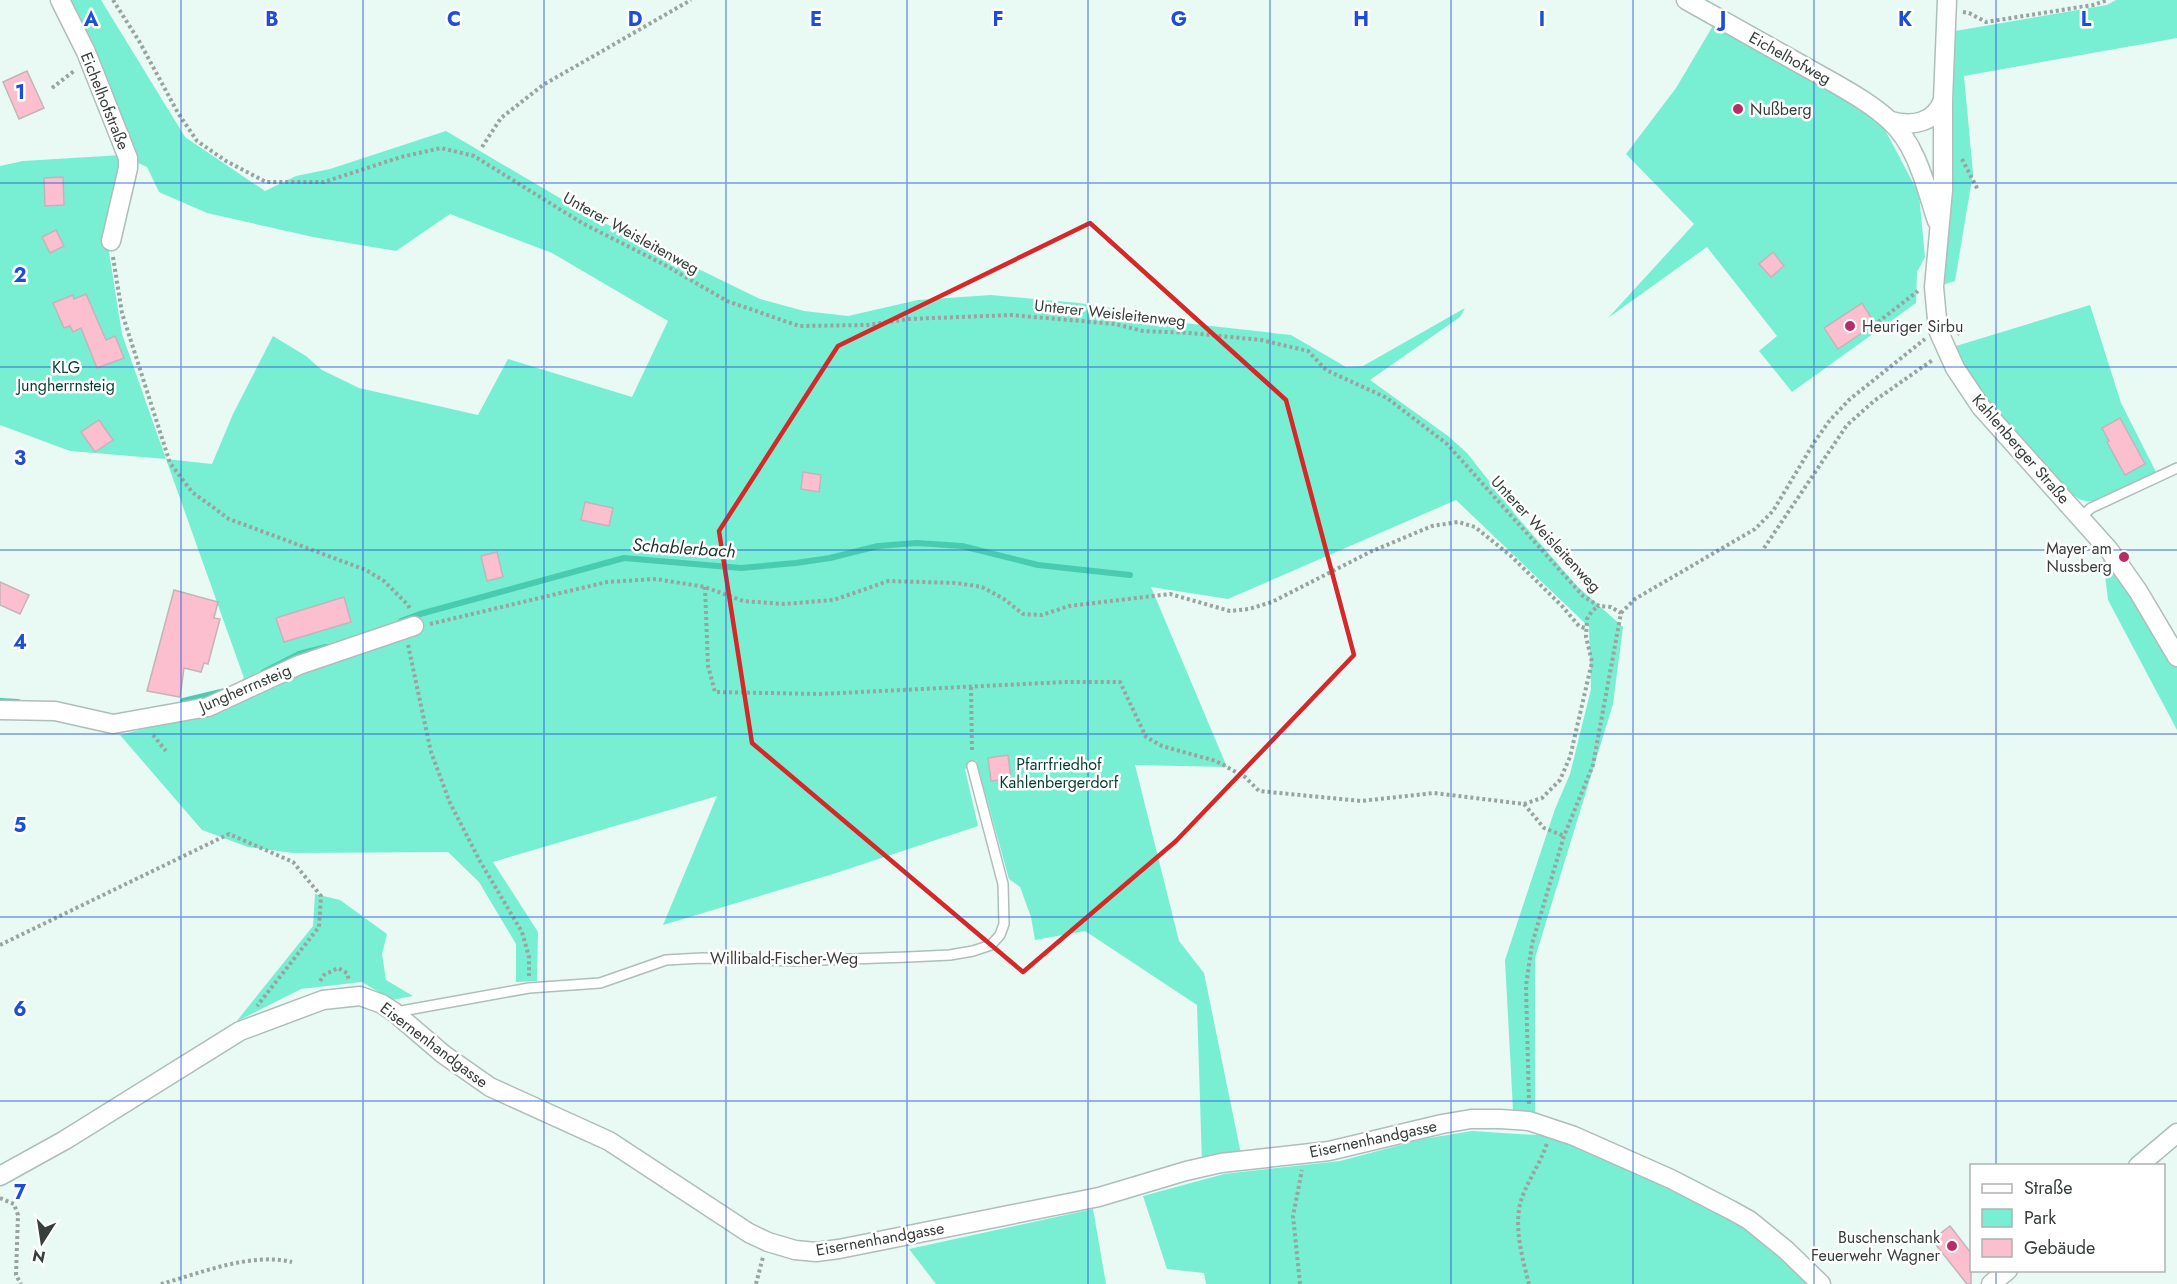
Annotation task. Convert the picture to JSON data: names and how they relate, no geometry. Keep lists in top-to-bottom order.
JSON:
{
  "streets": {
    "street": [
      "Eichelhofweg",
      "Eichelhofstraße",
      "Kahlenberger Straße",
      "Jungherrnsteig",
      "Eisernenhandgasse"
    ],
    "lane": ["Willibald-Fischer-Weg"],
    "path": ["Unterer Weisleitenweg"]
  },
  "crossings": [
    ["Eichelhofweg", "Kahlenberger Straße"],
    ["Willibald-Fischer-Weg", "Eisernenhandgasse"]
  ],
  "water": ["Schablerbach"],
  "parks": ["KLG Jungherrnsteig", "Pfarrfriedhof Kahlenbergerdorf"],
  "places": [
    "Nußberg",
    "Heuriger Sirbu",
    "Mayer am Nussberg",
    "Buschenschank Feuerwehr Wagner"
  ],
  "legend": ["Straße", "Park", "Gebäude"],
  "north": "bottom",
  "grid": {
    "columns": [
      "A",
      "B",
      "C",
      "D",
      "E",
      "F",
      "G",
      "H",
      "I",
      "J",
      "K",
      "L"
    ],
    "rows": [
      "1",
      "2",
      "3",
      "4",
      "5",
      "6",
      "7"
    ]
  }
}
